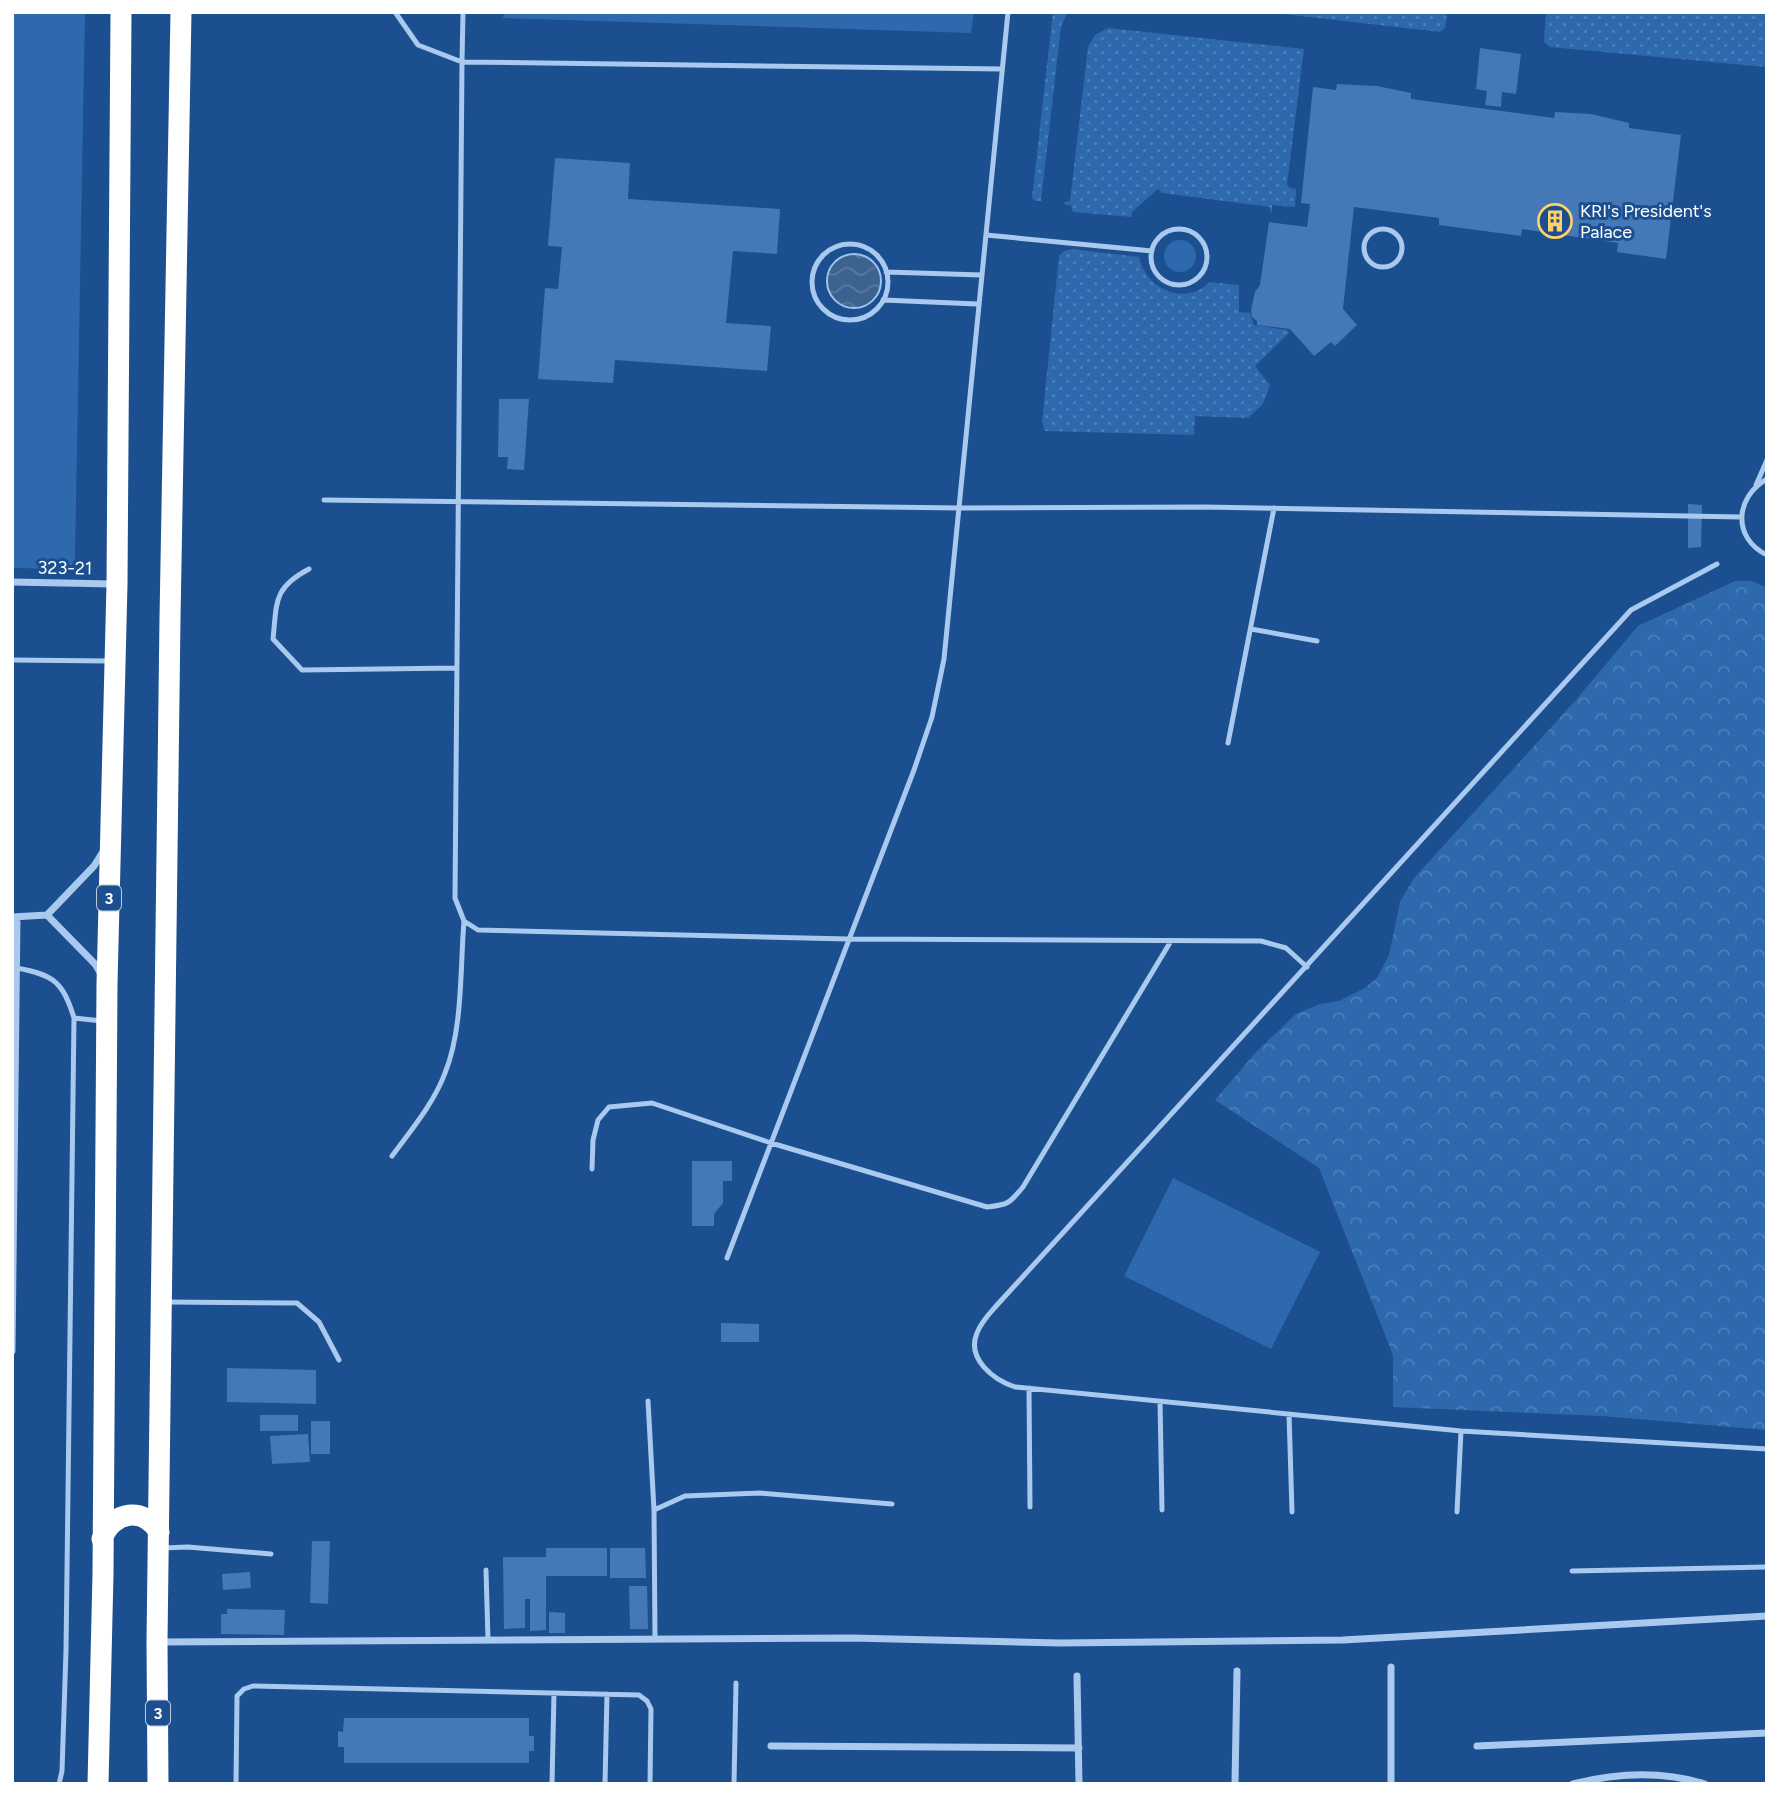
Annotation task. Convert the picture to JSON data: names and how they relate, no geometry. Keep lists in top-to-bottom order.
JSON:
{
  "streets": {
    "highway": ["3"],
    "street": ["323-21"]
  },
  "crossings": [
    ["323-21", "3"]
  ],
  "places": {
    "building": ["KRI's President's Palace"]
  }
}
